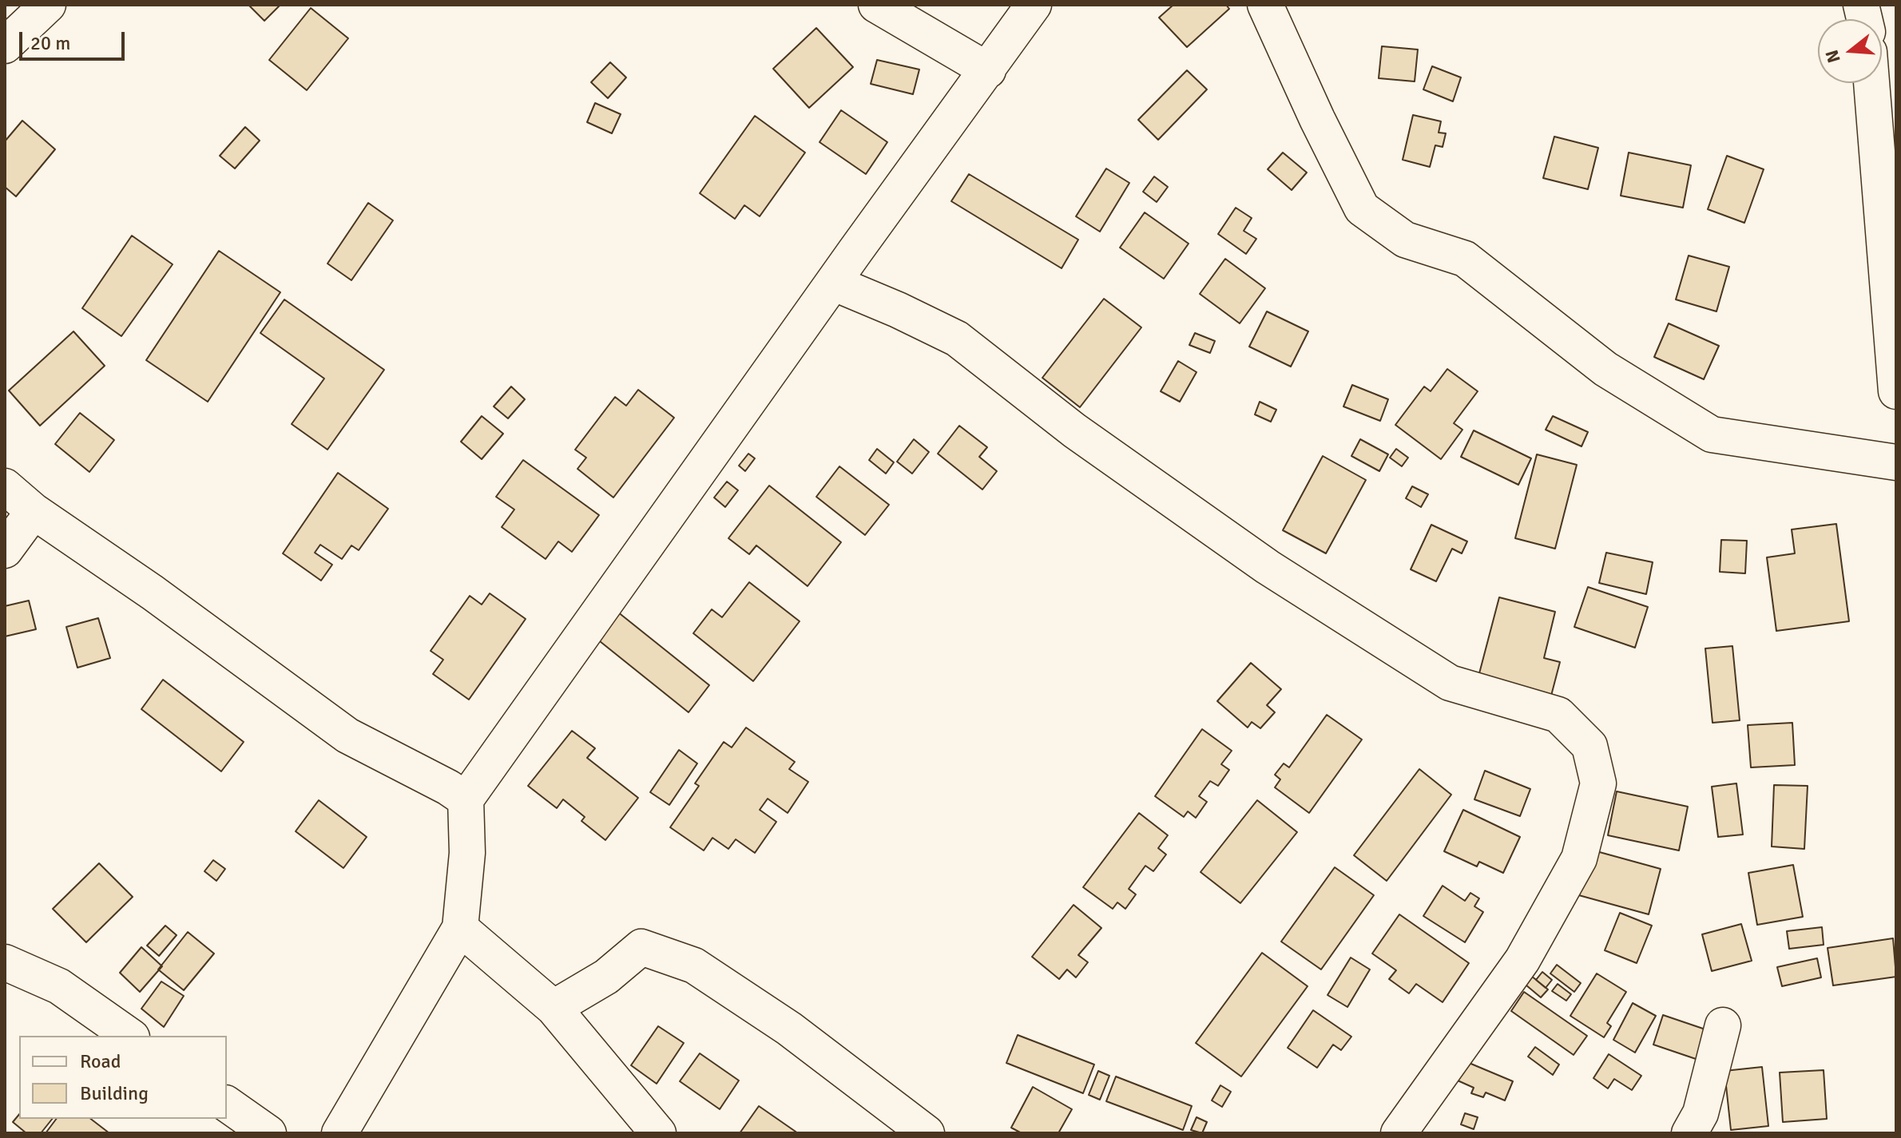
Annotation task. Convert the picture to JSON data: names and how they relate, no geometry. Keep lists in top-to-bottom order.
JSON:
{
  "legend": ["Road", "Building"],
  "scale_bar": "20 m",
  "north": "left"
}
